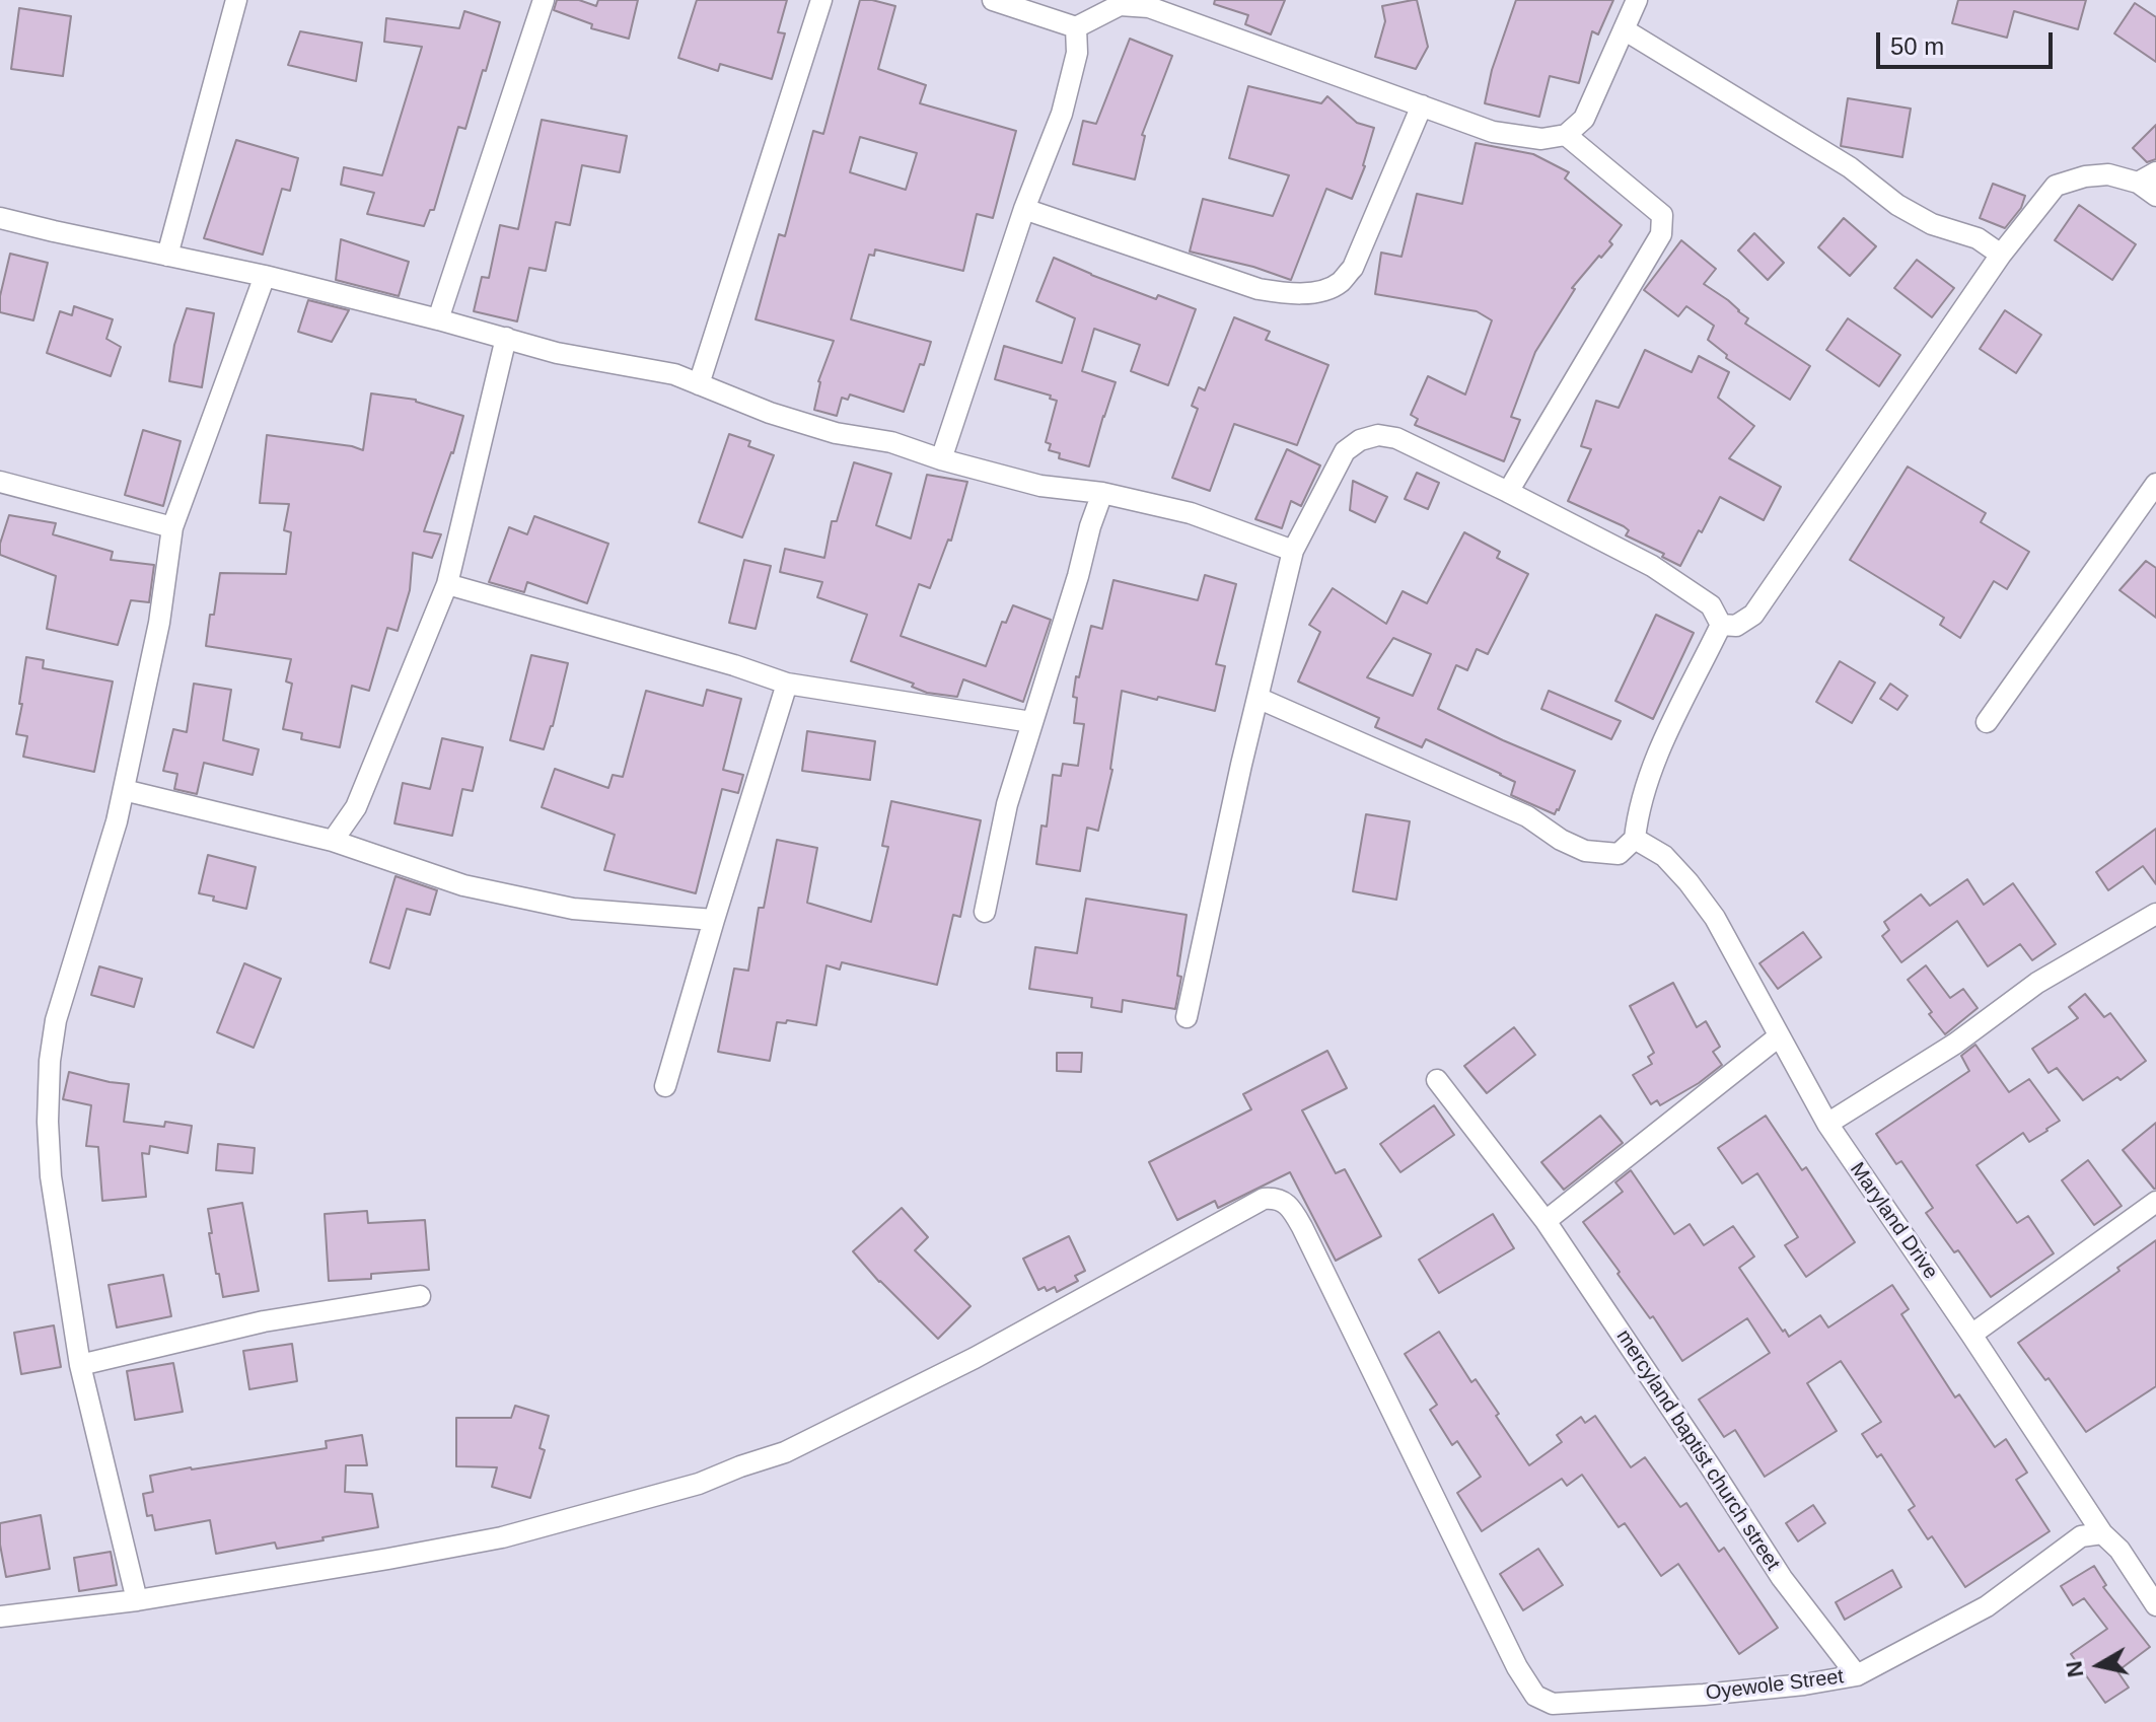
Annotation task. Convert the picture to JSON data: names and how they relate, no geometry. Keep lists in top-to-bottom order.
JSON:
{
  "streets": {
    "street": ["Maryland Drive", "mercyland baptist church street", "Oyewole Street"]
  },
  "crossings": [
    ["Maryland Drive", "Oyewole Street"],
    ["mercyland baptist church street", "Oyewole Street"]
  ],
  "scale_bar": "50 m",
  "north": "left"
}
